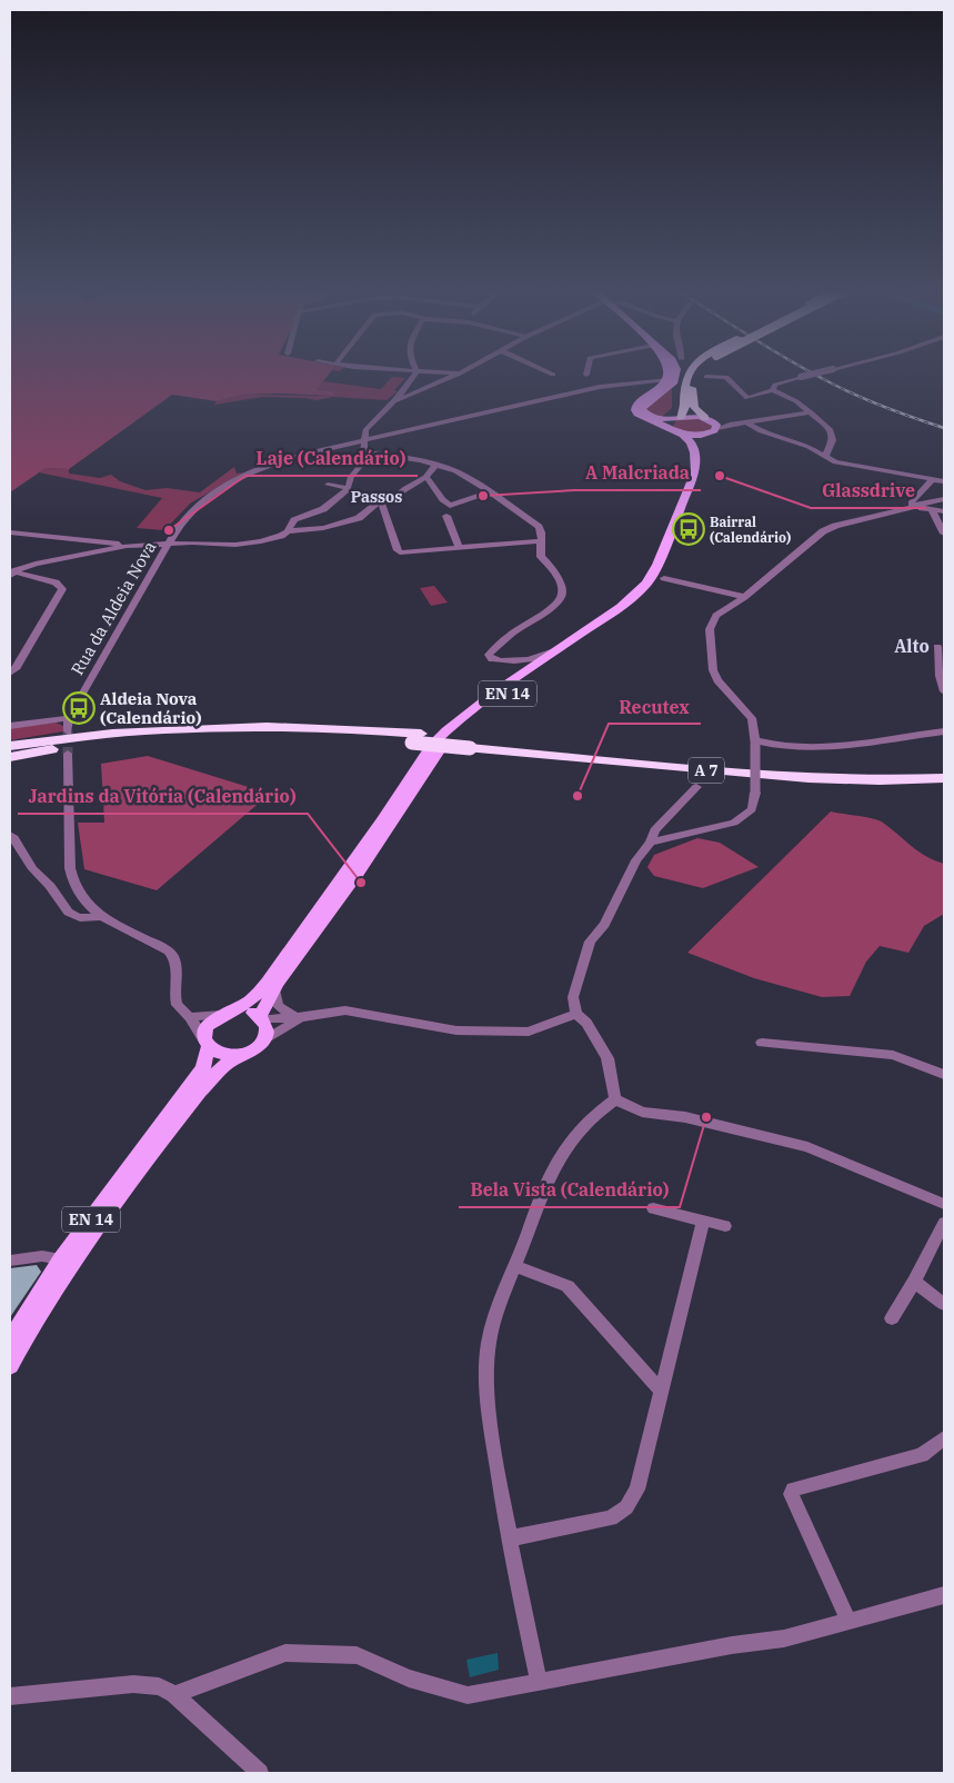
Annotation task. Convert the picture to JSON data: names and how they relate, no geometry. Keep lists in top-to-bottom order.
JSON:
{
  "streets": {
    "highway": ["A 7"],
    "main road": ["EN 14"],
    "street": ["Rua da Aldeia Nova"]
  },
  "districts": ["Passos", "Alto"],
  "places": {
    "other": [
      "Glassdrive",
      "A Malcriada",
      "Laje (Calendário)",
      "Recutex",
      "Jardins da Vitória (Calendário)",
      "Bela Vista (Calendário)"
    ],
    "bus stop": ["Bairral (Calendário)", "Aldeia Nova (Calendário)"]
  }
}
